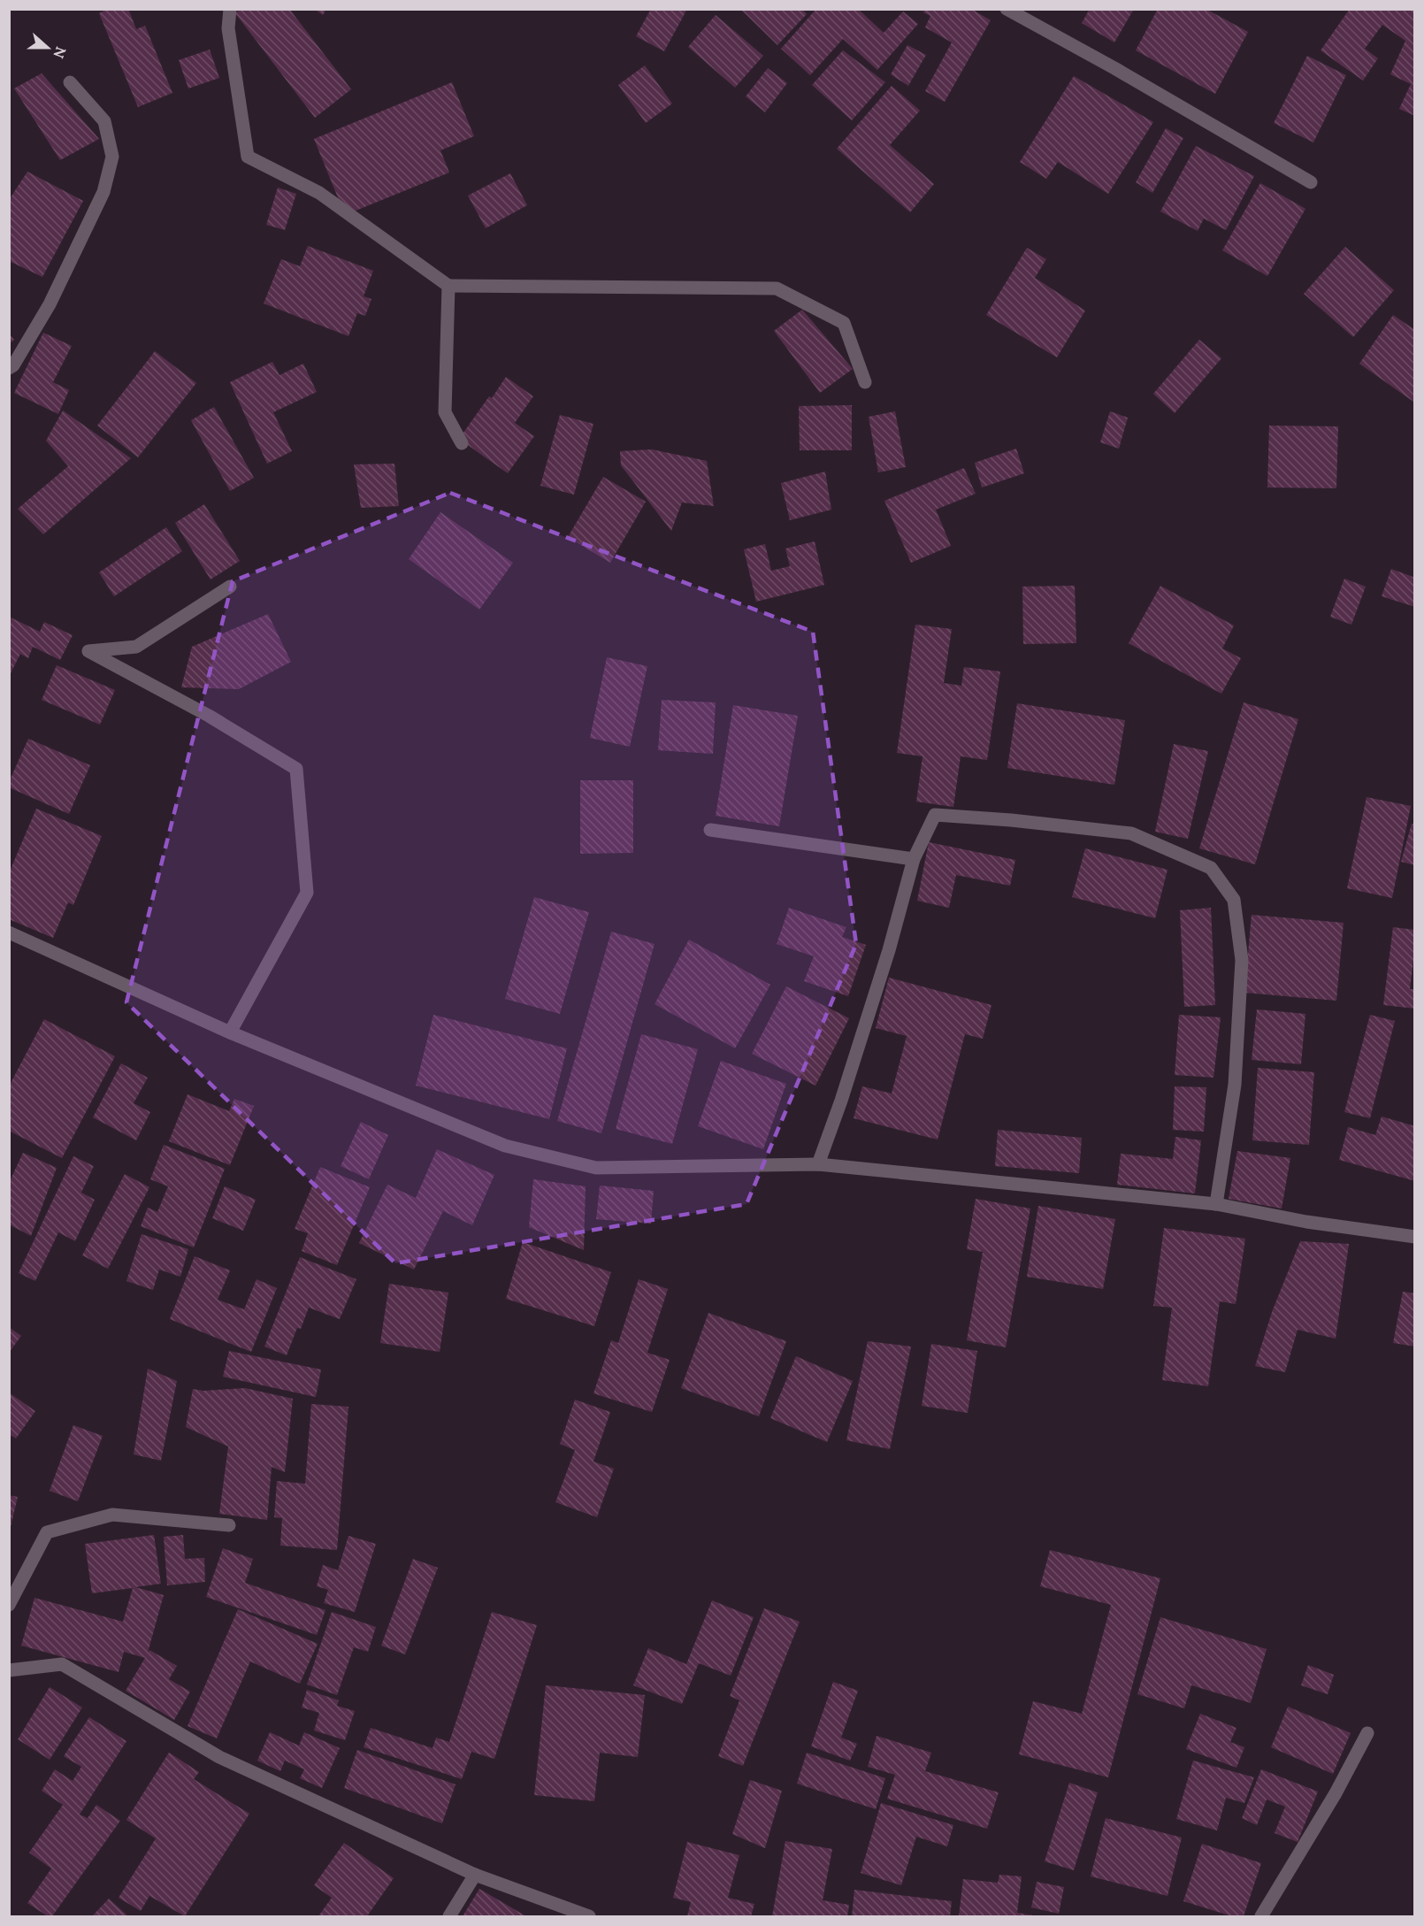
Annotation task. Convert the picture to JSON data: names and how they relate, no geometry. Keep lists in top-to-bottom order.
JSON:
{
  "north": "right"
}
